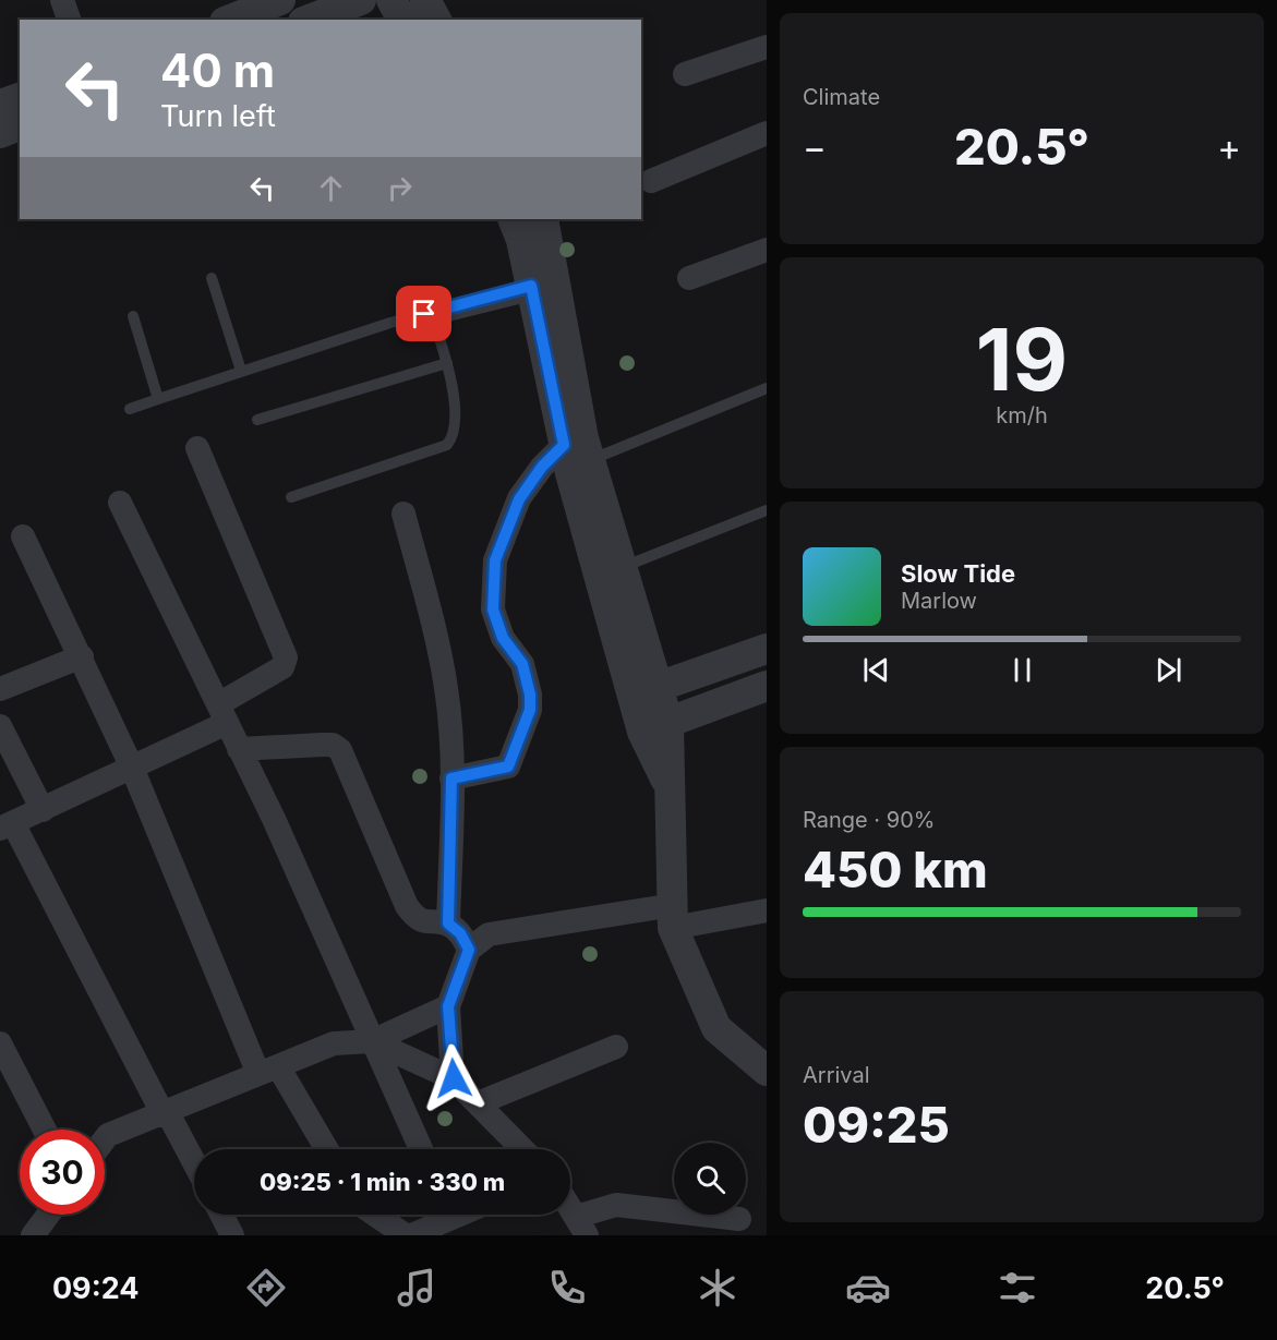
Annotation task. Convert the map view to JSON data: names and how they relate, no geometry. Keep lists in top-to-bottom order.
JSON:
{
  "page": {
    "tile": [
      "Climate",
      ["19", "km/h"],
      ["Range · 90%", "450 km"],
      ["Arrival", "09:25"]
    ],
    "turn": ["40 m", "Turn left"],
    "heat": ["−", "20.5°", "+"],
    "song": ["Slow Tide", "Marlow"],
    "limit": "30",
    "trip": "09:25 · 1 min · 330 m",
    "tabs": ["09:24", "20.5°"]
  }
}
